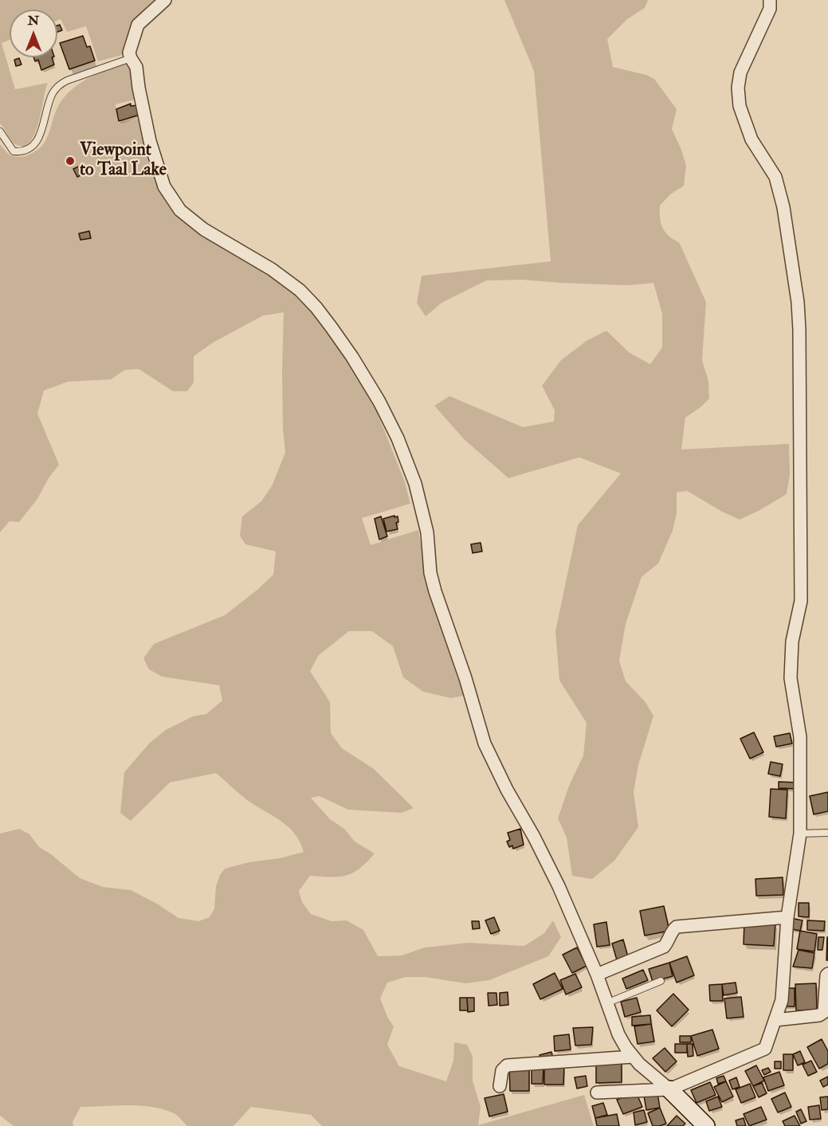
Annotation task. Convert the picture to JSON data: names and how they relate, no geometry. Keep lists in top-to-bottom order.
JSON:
{
  "places": ["Viewpoint to Taal Lake"],
  "north": "top"
}
